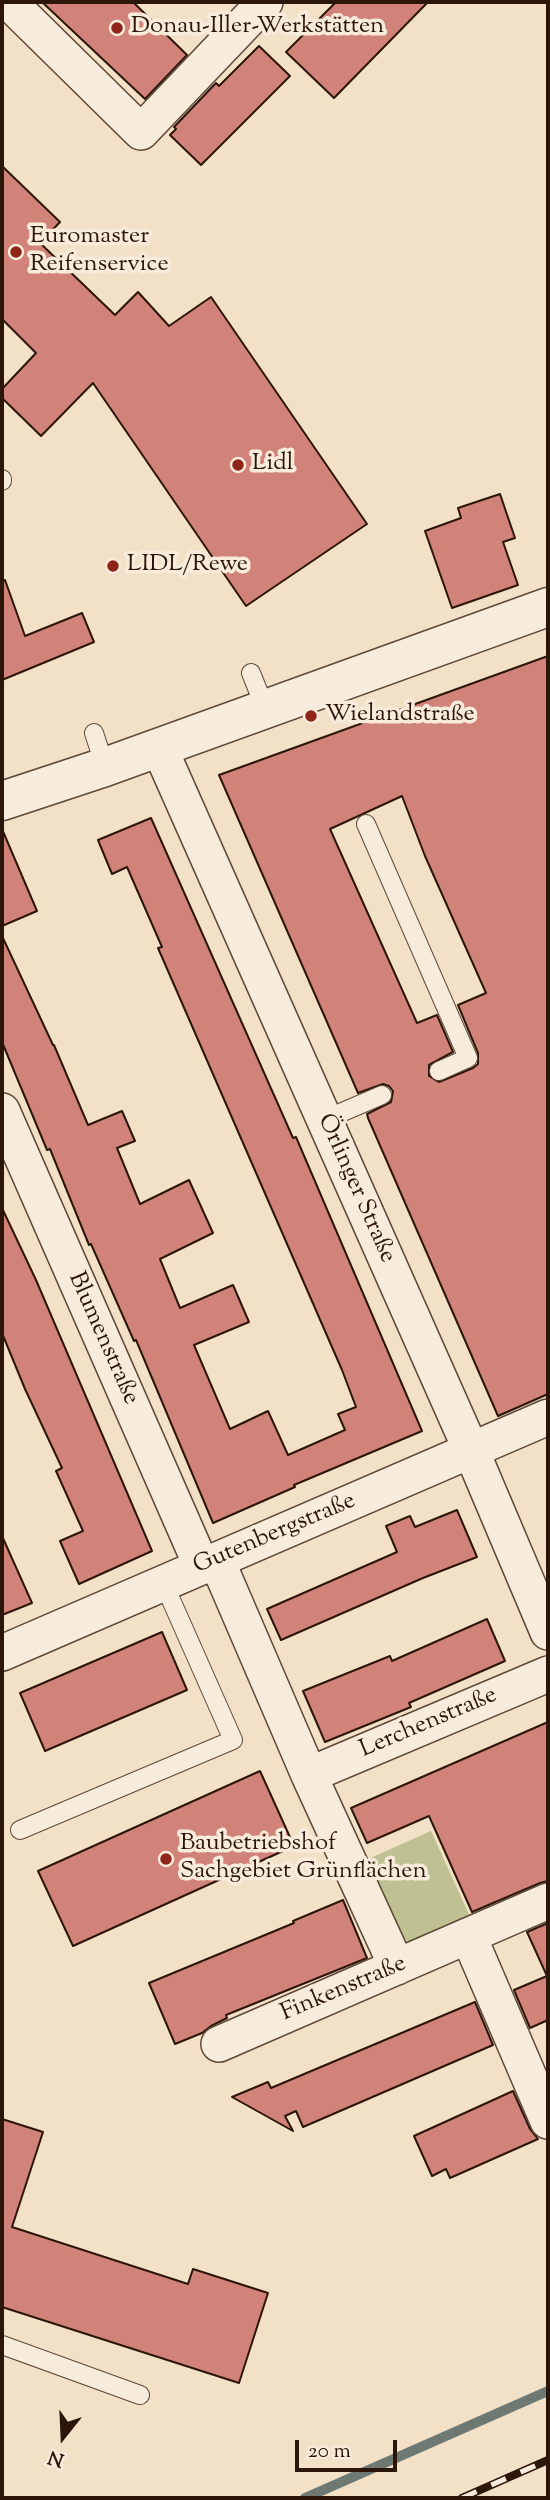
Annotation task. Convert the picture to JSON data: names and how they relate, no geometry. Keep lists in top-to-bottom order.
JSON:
{
  "streets": {
    "street": [
      "Örlinger Straße",
      "Blumenstraße",
      "Gutenbergstraße",
      "Lerchenstraße",
      "Finkenstraße"
    ]
  },
  "crossings": [
    ["Örlinger Straße", "Gutenbergstraße"],
    ["Blumenstraße", "Gutenbergstraße"],
    ["Blumenstraße", "Lerchenstraße"],
    ["Blumenstraße", "Finkenstraße"]
  ],
  "places": [
    "Donau-Iller-Werkstätten",
    "Euromaster Reifenservice",
    "Lidl",
    "LIDL/Rewe",
    "Wielandstraße",
    "Baubetriebshof Sachgebiet Grünflächen"
  ],
  "scale_bar": "20 m",
  "north": "bottom"
}
